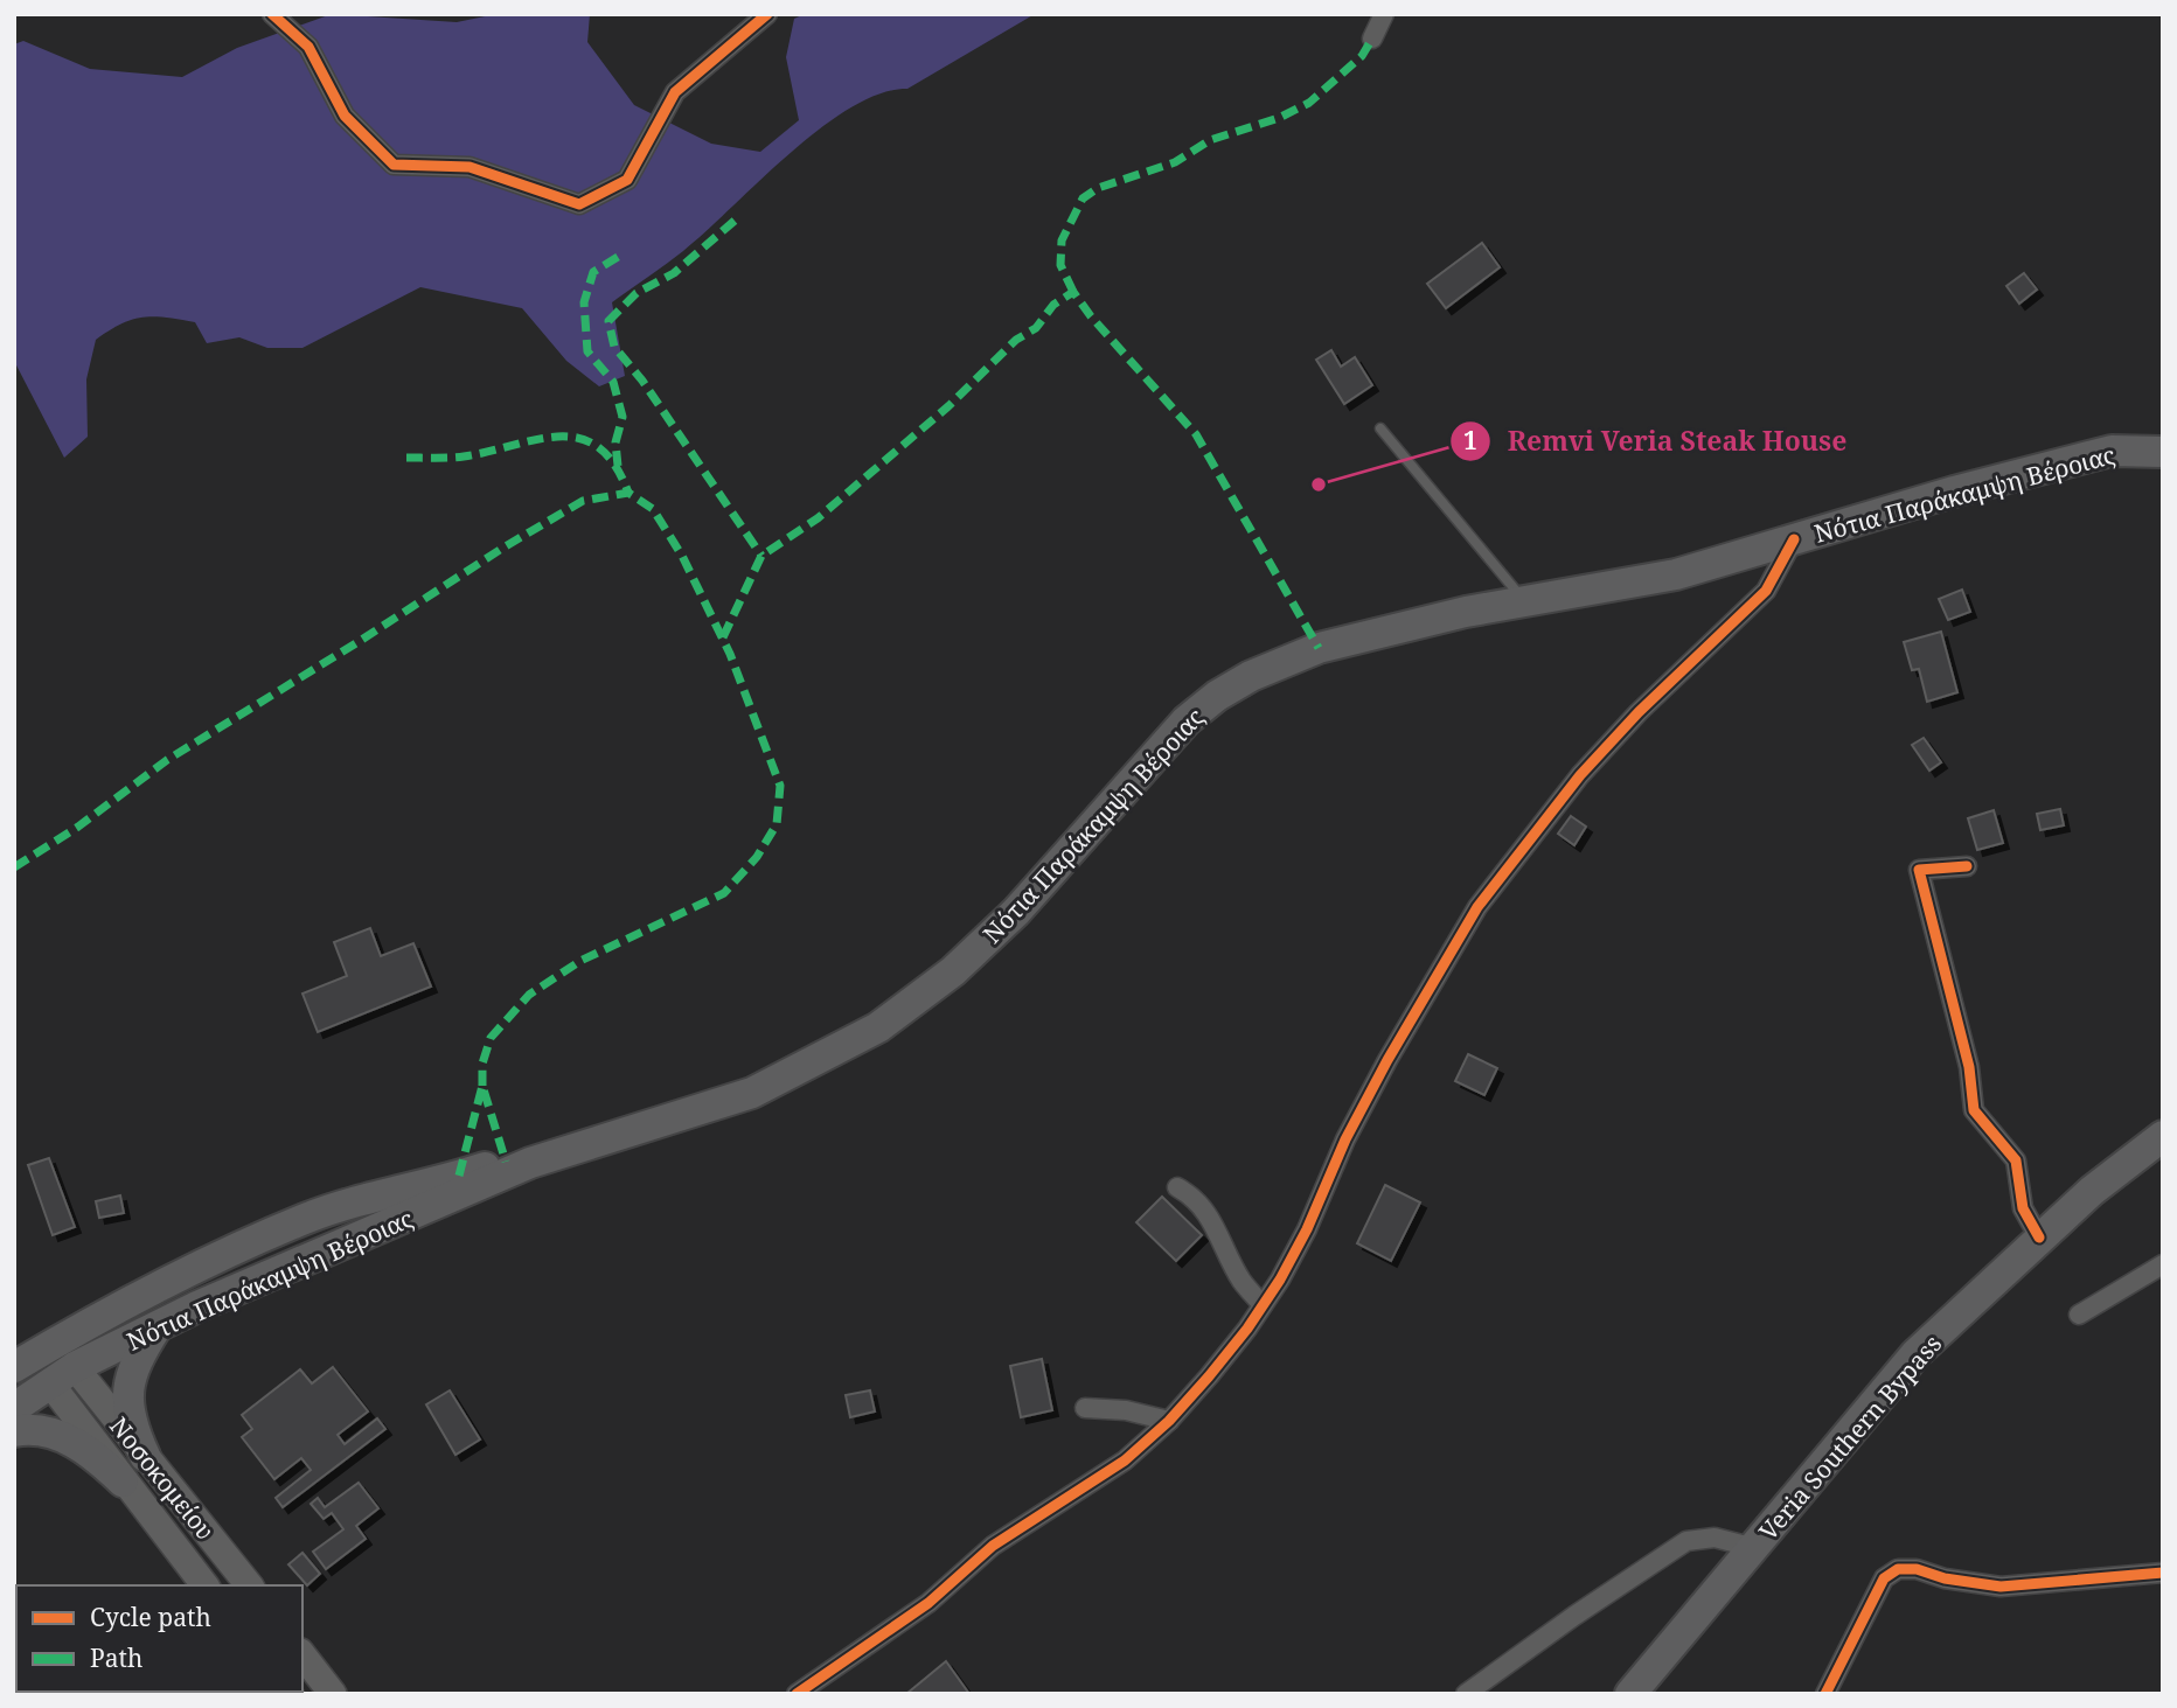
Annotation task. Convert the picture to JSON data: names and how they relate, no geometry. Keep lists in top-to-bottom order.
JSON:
{
  "streets": {
    "main road": ["Νότια Παράκαμψη Βέροιας", "Veria Southern Bypass"],
    "street": ["Νοσοκομείου"]
  },
  "crossings": [
    ["Νότια Παράκαμψη Βέροιας", "Νοσοκομείου"]
  ],
  "places": ["Remvi Veria Steak House"],
  "legend": ["Cycle path", "Path"]
}
